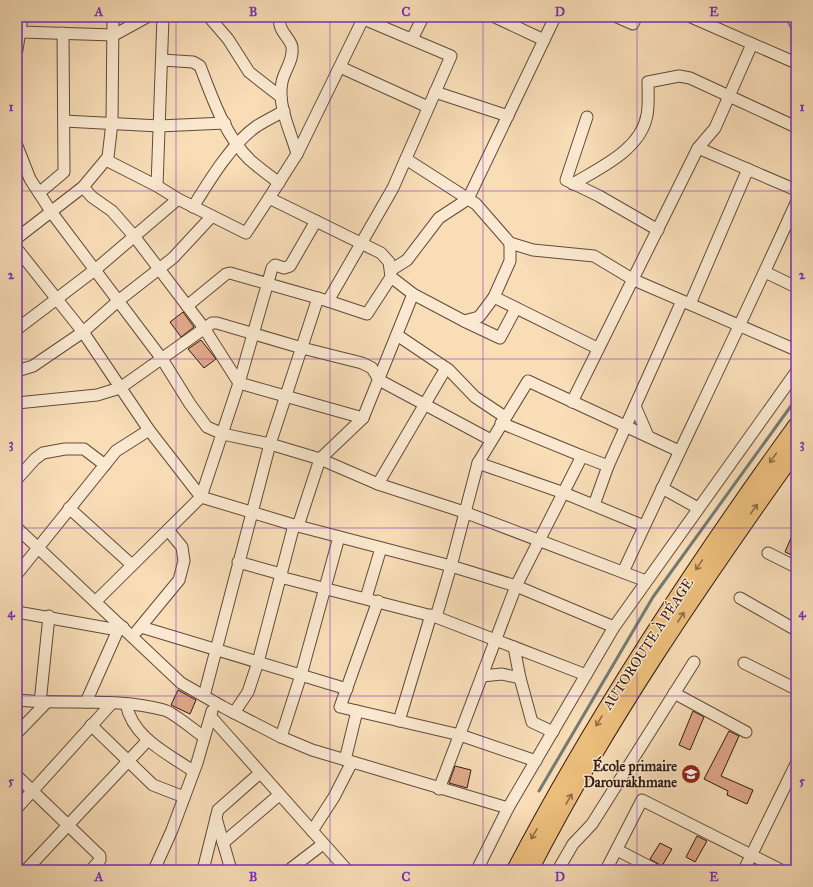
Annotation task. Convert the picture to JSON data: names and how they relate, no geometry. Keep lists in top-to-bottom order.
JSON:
{
  "streets": {
    "highway": ["AUTOROUTE À PÉAGE"]
  },
  "places": {
    "school or university": ["École primaire Darourakhmane"]
  },
  "grid": {
    "columns": [
      "A",
      "B",
      "C",
      "D",
      "E"
    ],
    "rows": [
      "1",
      "2",
      "3",
      "4",
      "5"
    ]
  }
}
